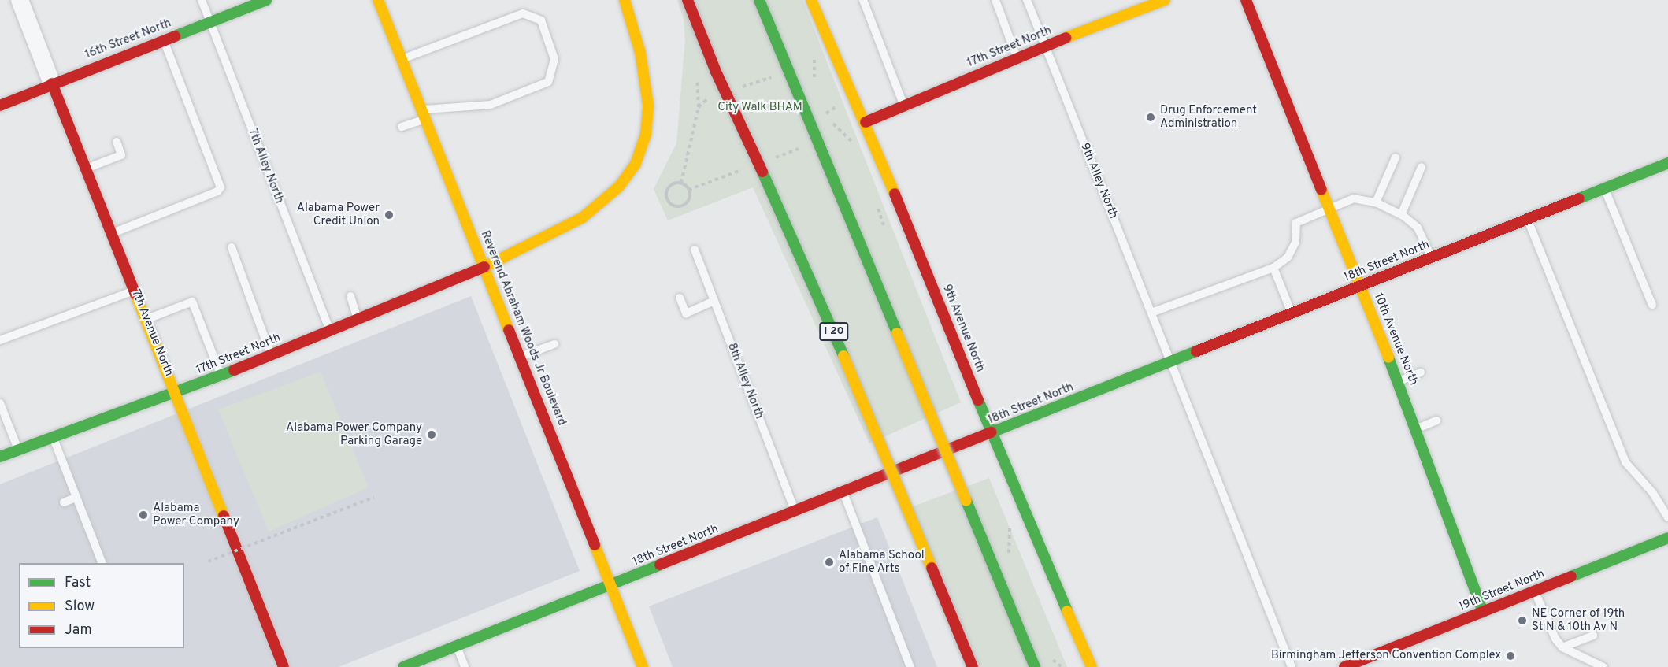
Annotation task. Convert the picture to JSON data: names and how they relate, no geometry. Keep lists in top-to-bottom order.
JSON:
{
  "streets": {
    "main road": [
      "16th Street North",
      "17th Street North",
      "18th Street North",
      "Reverend Abraham Woods Jr Boulevard",
      "9th Avenue North",
      "I 20",
      "7th Avenue North",
      "10th Avenue North",
      "19th Street North"
    ],
    "lane": ["7th Alley North", "9th Alley North", "8th Alley North"]
  },
  "crossings": [
    ["16th Street North", "7th Alley North"],
    ["16th Street North", "7th Avenue North"],
    ["17th Street North", "7th Alley North"],
    ["17th Street North", "9th Alley North"],
    ["17th Street North", "Reverend Abraham Woods Jr Boulevard"],
    ["17th Street North", "9th Avenue North"],
    ["17th Street North", "7th Avenue North"],
    ["9th Alley North", "18th Street North"],
    ["18th Street North", "Reverend Abraham Woods Jr Boulevard"],
    ["18th Street North", "9th Avenue North"],
    ["18th Street North", "10th Avenue North"],
    ["18th Street North", "8th Alley North"],
    ["10th Avenue North", "19th Street North"]
  ],
  "parks": ["City Walk BHAM"],
  "places": [
    "Drug Enforcement Administration",
    "Alabama Power Credit Union",
    "Alabama Power Company Parking Garage",
    "Alabama Power Company",
    "Alabama School of Fine Arts",
    "NE Corner of 19th St N & 10th Av N",
    "Birmingham Jefferson Convention Complex"
  ],
  "legend": ["Fast", "Slow", "Jam"]
}
